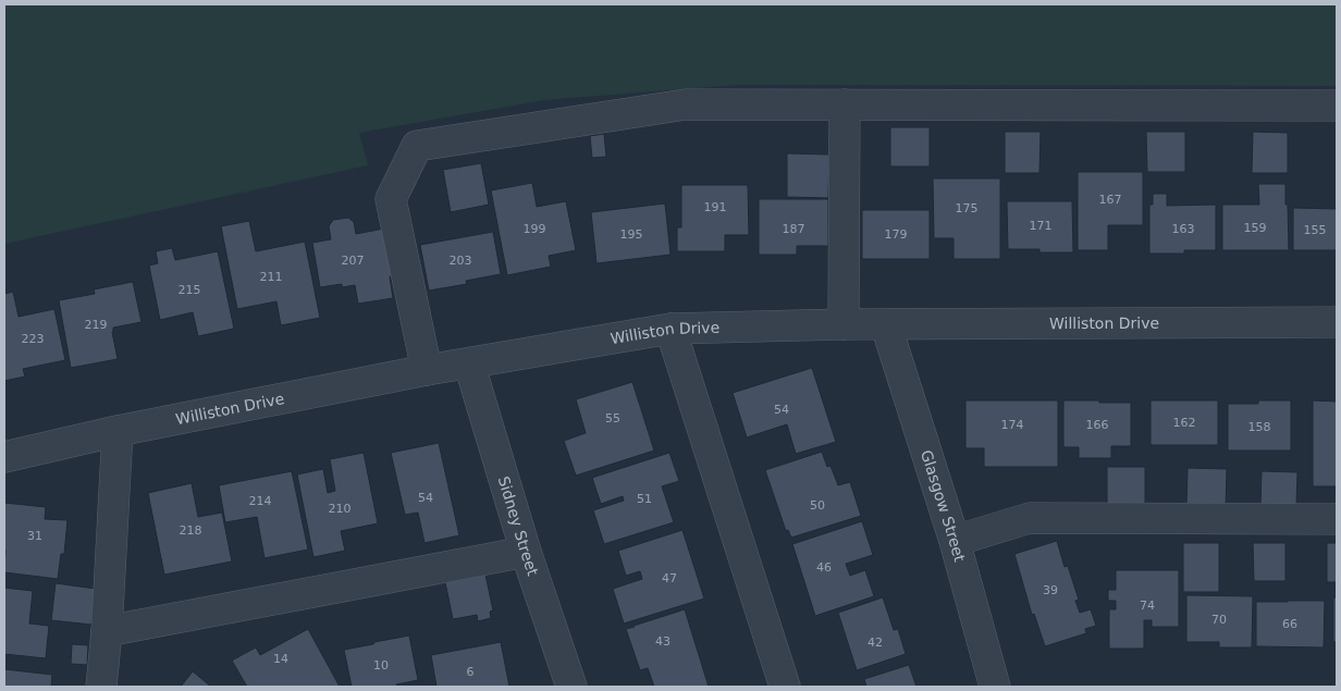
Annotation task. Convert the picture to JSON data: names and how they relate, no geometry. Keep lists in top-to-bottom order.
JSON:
{
  "streets": {
    "street": ["Williston Drive", "Glasgow Street", "Sidney Street"]
  },
  "crossings": [
    ["Williston Drive", "Glasgow Street"],
    ["Williston Drive", "Sidney Street"]
  ],
  "house_numbers": [
    "167",
    "191",
    "175",
    "171",
    "159",
    "199",
    "187",
    "163",
    "155",
    "195",
    "179",
    "207",
    "203",
    "211",
    "215",
    "219",
    "223",
    "54",
    "55",
    "162",
    "174",
    "166",
    "158",
    "54",
    "51",
    "214",
    "50",
    "210",
    "218",
    "31",
    "46",
    "47",
    "39",
    "74",
    "70",
    "66",
    "43",
    "42",
    "14",
    "10",
    "6"
  ]
}
